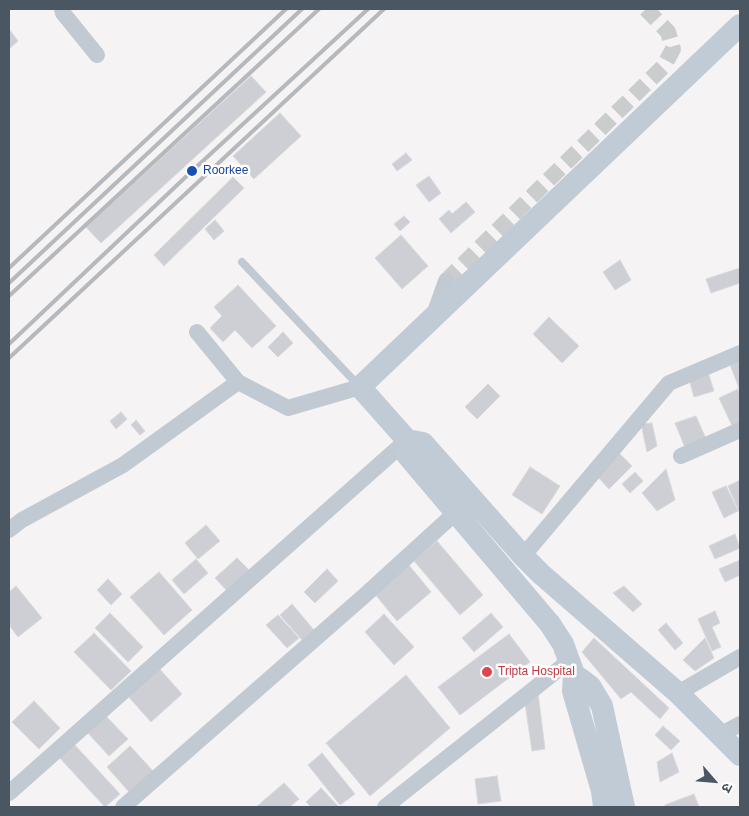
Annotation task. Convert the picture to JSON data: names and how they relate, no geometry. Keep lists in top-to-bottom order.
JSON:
{
  "places": ["Roorkee", "Tripta Hospital"],
  "north": "bottom right"
}
